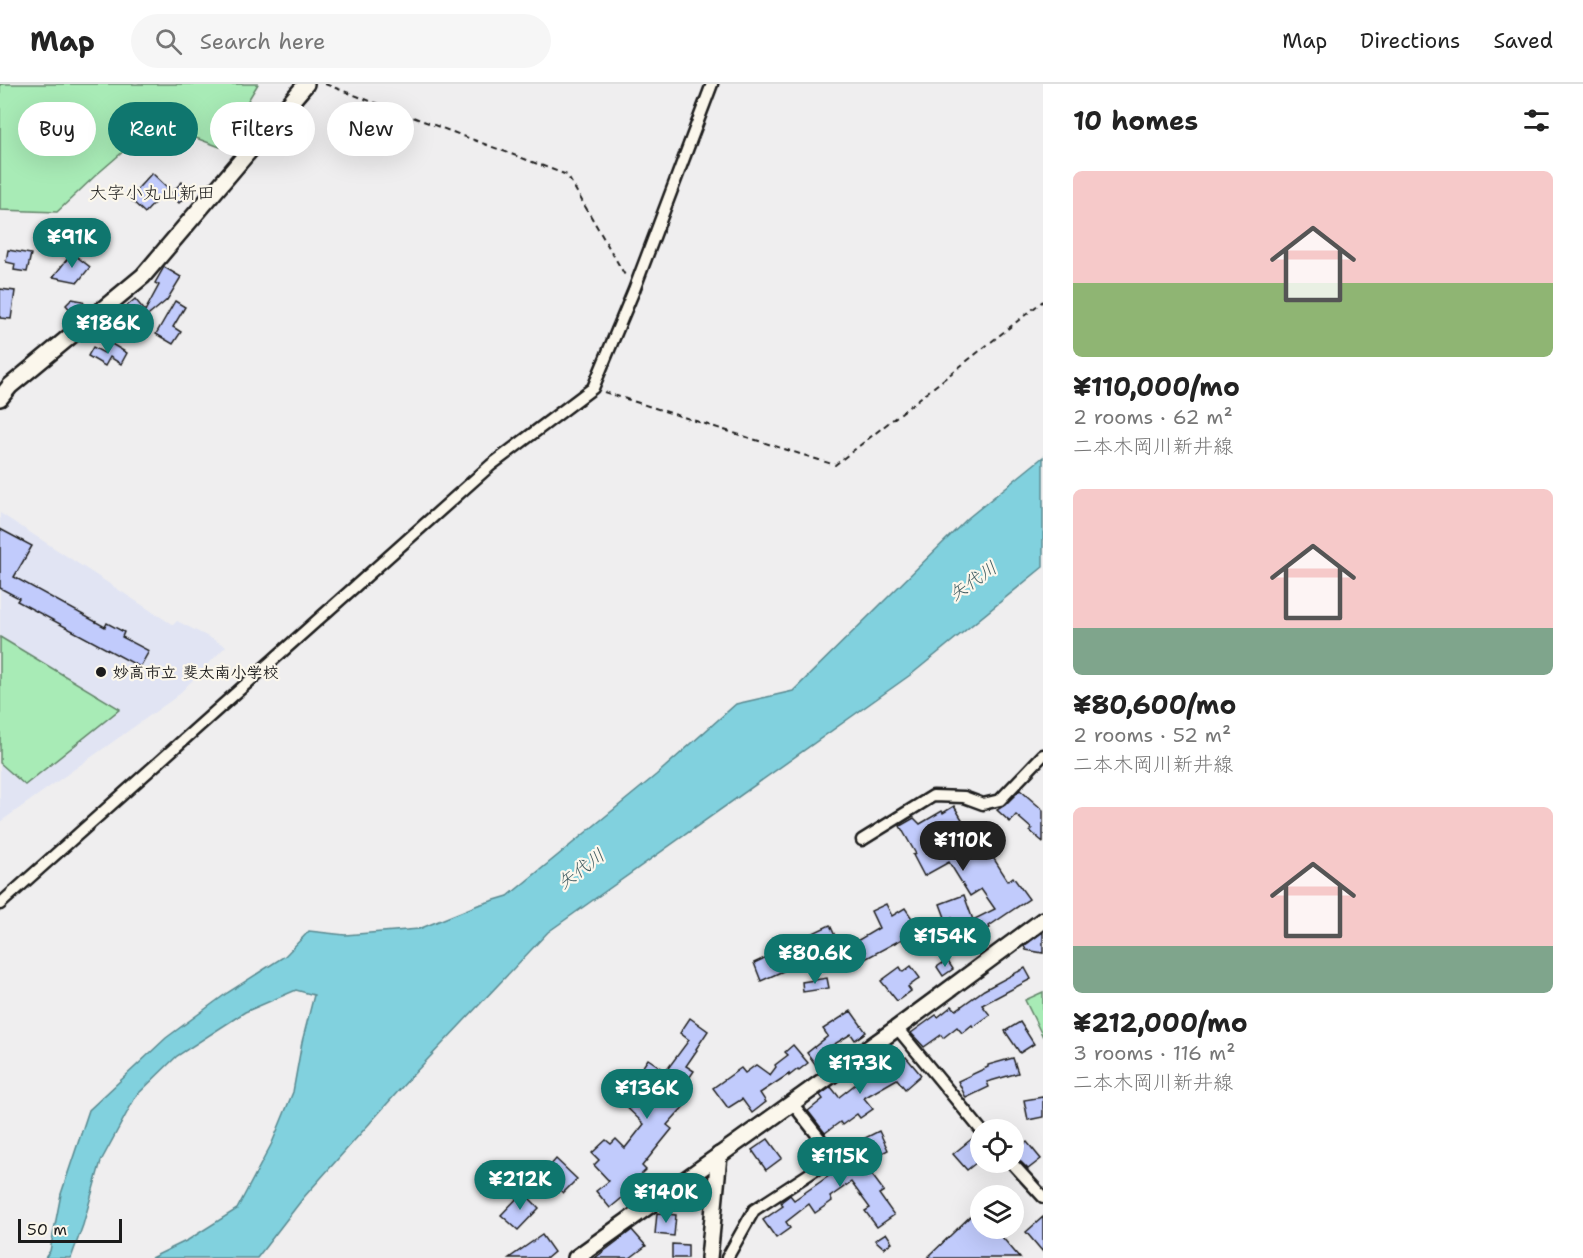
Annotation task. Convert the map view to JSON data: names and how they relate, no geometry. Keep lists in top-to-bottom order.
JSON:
{
  "districts": ["大字小丸山新田"],
  "water": ["矢代川"],
  "places": ["妙高市立 斐太南小学校"],
  "scale_bar": "50 m",
  "page": {
    "header": "Map",
    "search": "Search here",
    "nav": ["Map", "Directions", "Saved"],
    "heading": "10 homes",
    "chip": [
      "Buy",
      "Rent",
      "Filters",
      "New"
    ],
    "list": [
      {
        "name": "¥110,000/mo",
        "note": "2 rooms · 62 m² · 二本木岡川新井線"
      },
      {
        "name": "¥80,600/mo",
        "note": "2 rooms · 52 m² · 二本木岡川新井線"
      },
      {
        "name": "¥212,000/mo",
        "note": "3 rooms · 116 m² · 二本木岡川新井線"
      }
    ],
    "price": [
      "¥91K",
      "¥186K",
      "¥110K",
      "¥154K",
      "¥80.6K",
      "¥173K",
      "¥136K",
      "¥115K",
      "¥212K",
      "¥140K"
    ],
    "scale": "50 m"
  }
}
